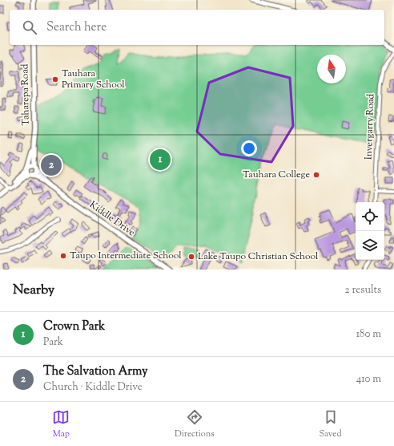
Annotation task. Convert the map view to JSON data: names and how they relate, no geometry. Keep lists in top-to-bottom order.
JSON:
{
  "streets": {
    "street": ["Taharepa Road", "Invergarry Road", "Kiddle Drive"]
  },
  "crossings": [
    ["Taharepa Road", "Kiddle Drive"]
  ],
  "places": [
    "Tauhara Primary School",
    "Tauhara College",
    "Taupo Intermediate School",
    "Lake Taupo Christian School"
  ],
  "north": "top",
  "page": {
    "search": "Search here",
    "pins": ["1", "2"],
    "heading": ["Nearby", "2 results"],
    "list": [
      {
        "mark": "1",
        "name": "Crown Park",
        "note": "Park",
        "value": "180 m"
      },
      {
        "mark": "2",
        "name": "The Salvation Army",
        "note": "Church · Kiddle Drive",
        "value": "410 m"
      }
    ],
    "nav": ["Map", "Directions", "Saved"]
  }
}
